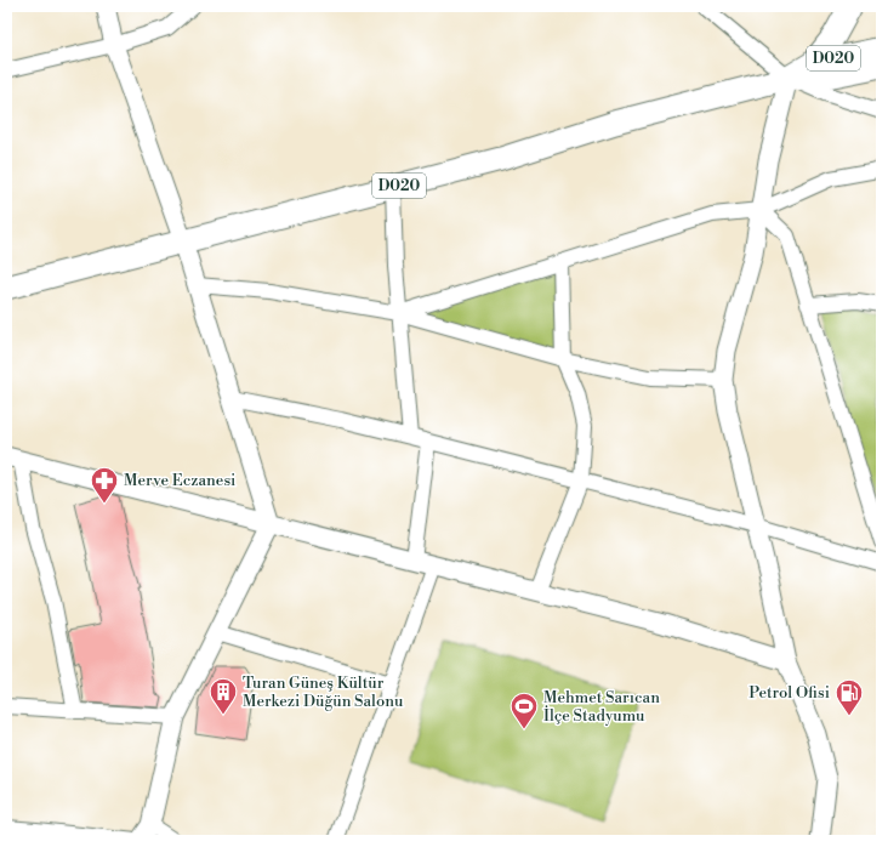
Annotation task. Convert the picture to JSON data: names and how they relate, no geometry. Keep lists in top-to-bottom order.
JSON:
{
  "streets": {
    "main road": ["D020"]
  },
  "places": {
    "pharmacy": ["Merve Eczanesi"],
    "building": ["Turan Güneş Kültür Merkezi Düğün Salonu"],
    "fuel station": ["Petrol Ofisi"],
    "sports": ["Mehmet Sarıcan İlçe Stadyumu"]
  }
}
